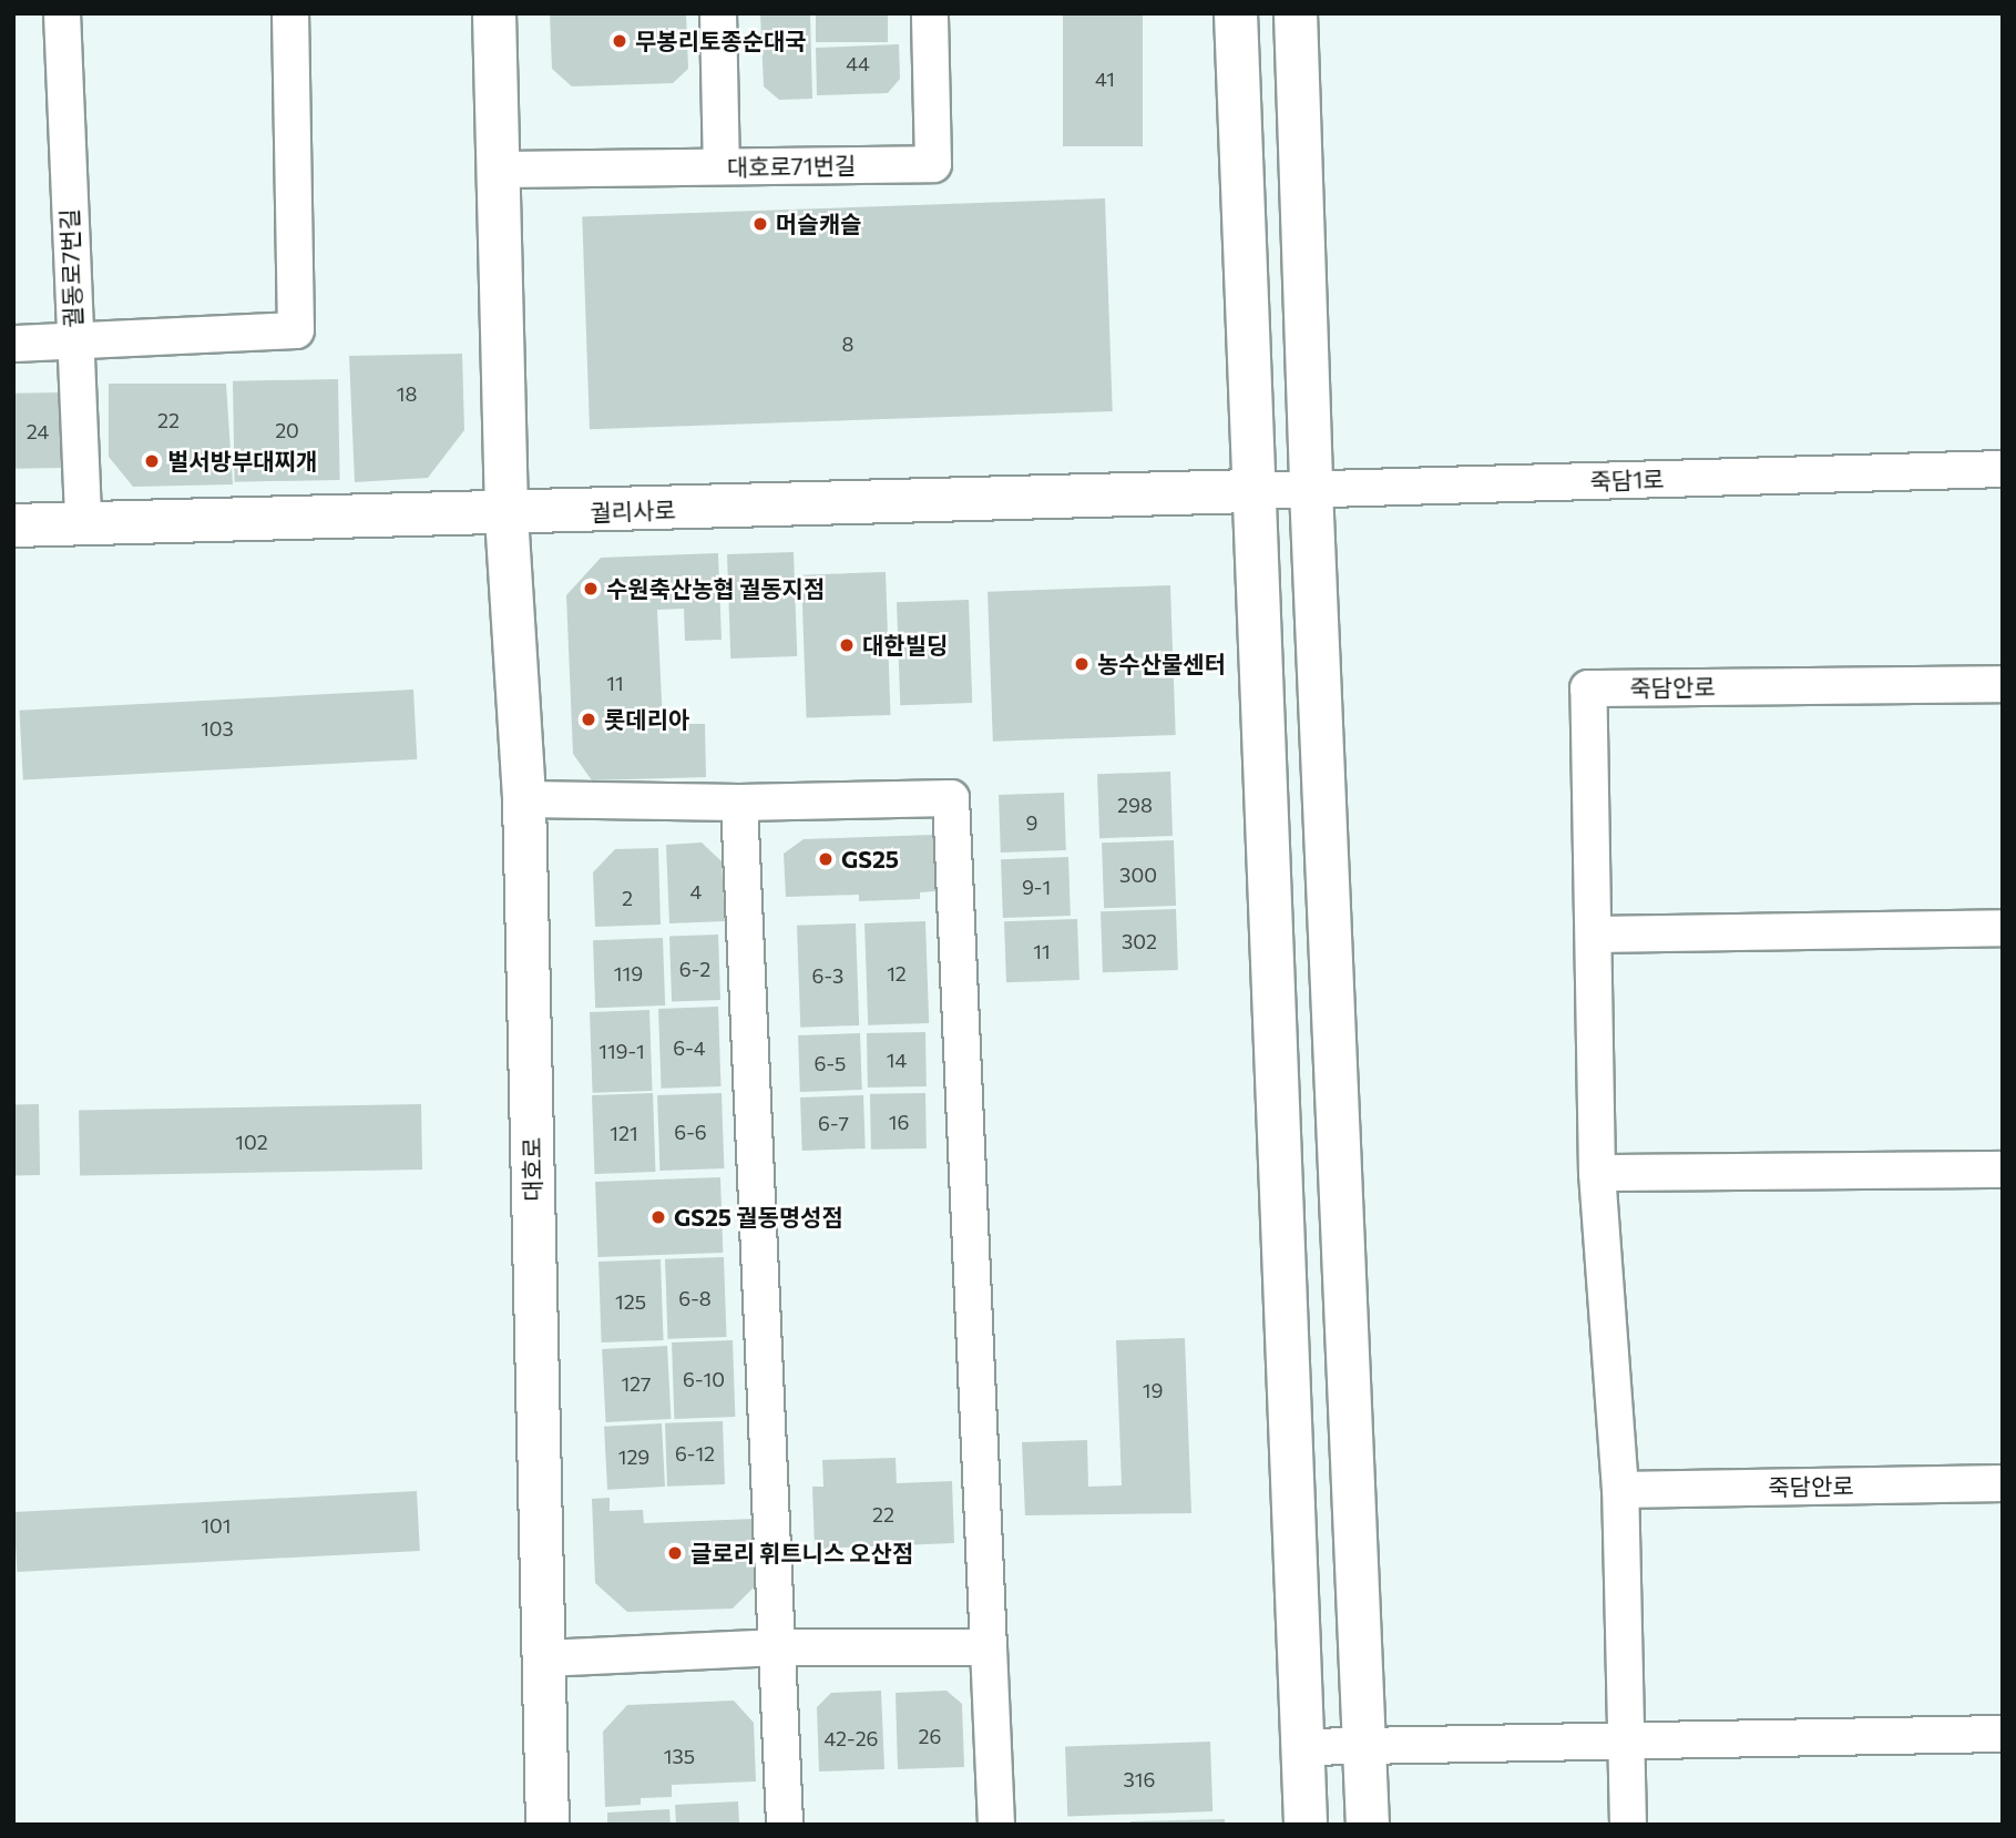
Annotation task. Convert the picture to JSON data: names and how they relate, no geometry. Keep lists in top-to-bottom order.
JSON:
{
  "streets": {
    "street": [
      "대호로71번길",
      "궐동로7번길",
      "죽담1로",
      "궐리사로",
      "죽담안로",
      "대호로"
    ]
  },
  "crossings": [
    ["대호로71번길", "대호로"],
    ["궐동로7번길", "궐리사로"],
    ["죽담1로", "궐리사로"],
    ["궐리사로", "대호로"]
  ],
  "places": [
    "무봉리토종순대국",
    "머슬캐슬",
    "벌서방부대찌개",
    "수원축산농협 궐동지점",
    "대한빌딩",
    "농수산물센터",
    "롯데리아",
    "GS25",
    "GS25 궐동명성점",
    "글로리 휘트니스 오산점"
  ],
  "house_numbers": [
    "44",
    "41",
    "8",
    "18",
    "22",
    "20",
    "24",
    "11",
    "103",
    "298",
    "9",
    "300",
    "9-1",
    "4",
    "2",
    "302",
    "11",
    "6-2",
    "119",
    "12",
    "6-3",
    "6-4",
    "119-1",
    "14",
    "6-5",
    "16",
    "6-7",
    "6-6",
    "121",
    "102",
    "6-8",
    "125",
    "6-10",
    "127",
    "19",
    "6-12",
    "129",
    "22",
    "101",
    "26",
    "42-26",
    "135",
    "316"
  ]
}
